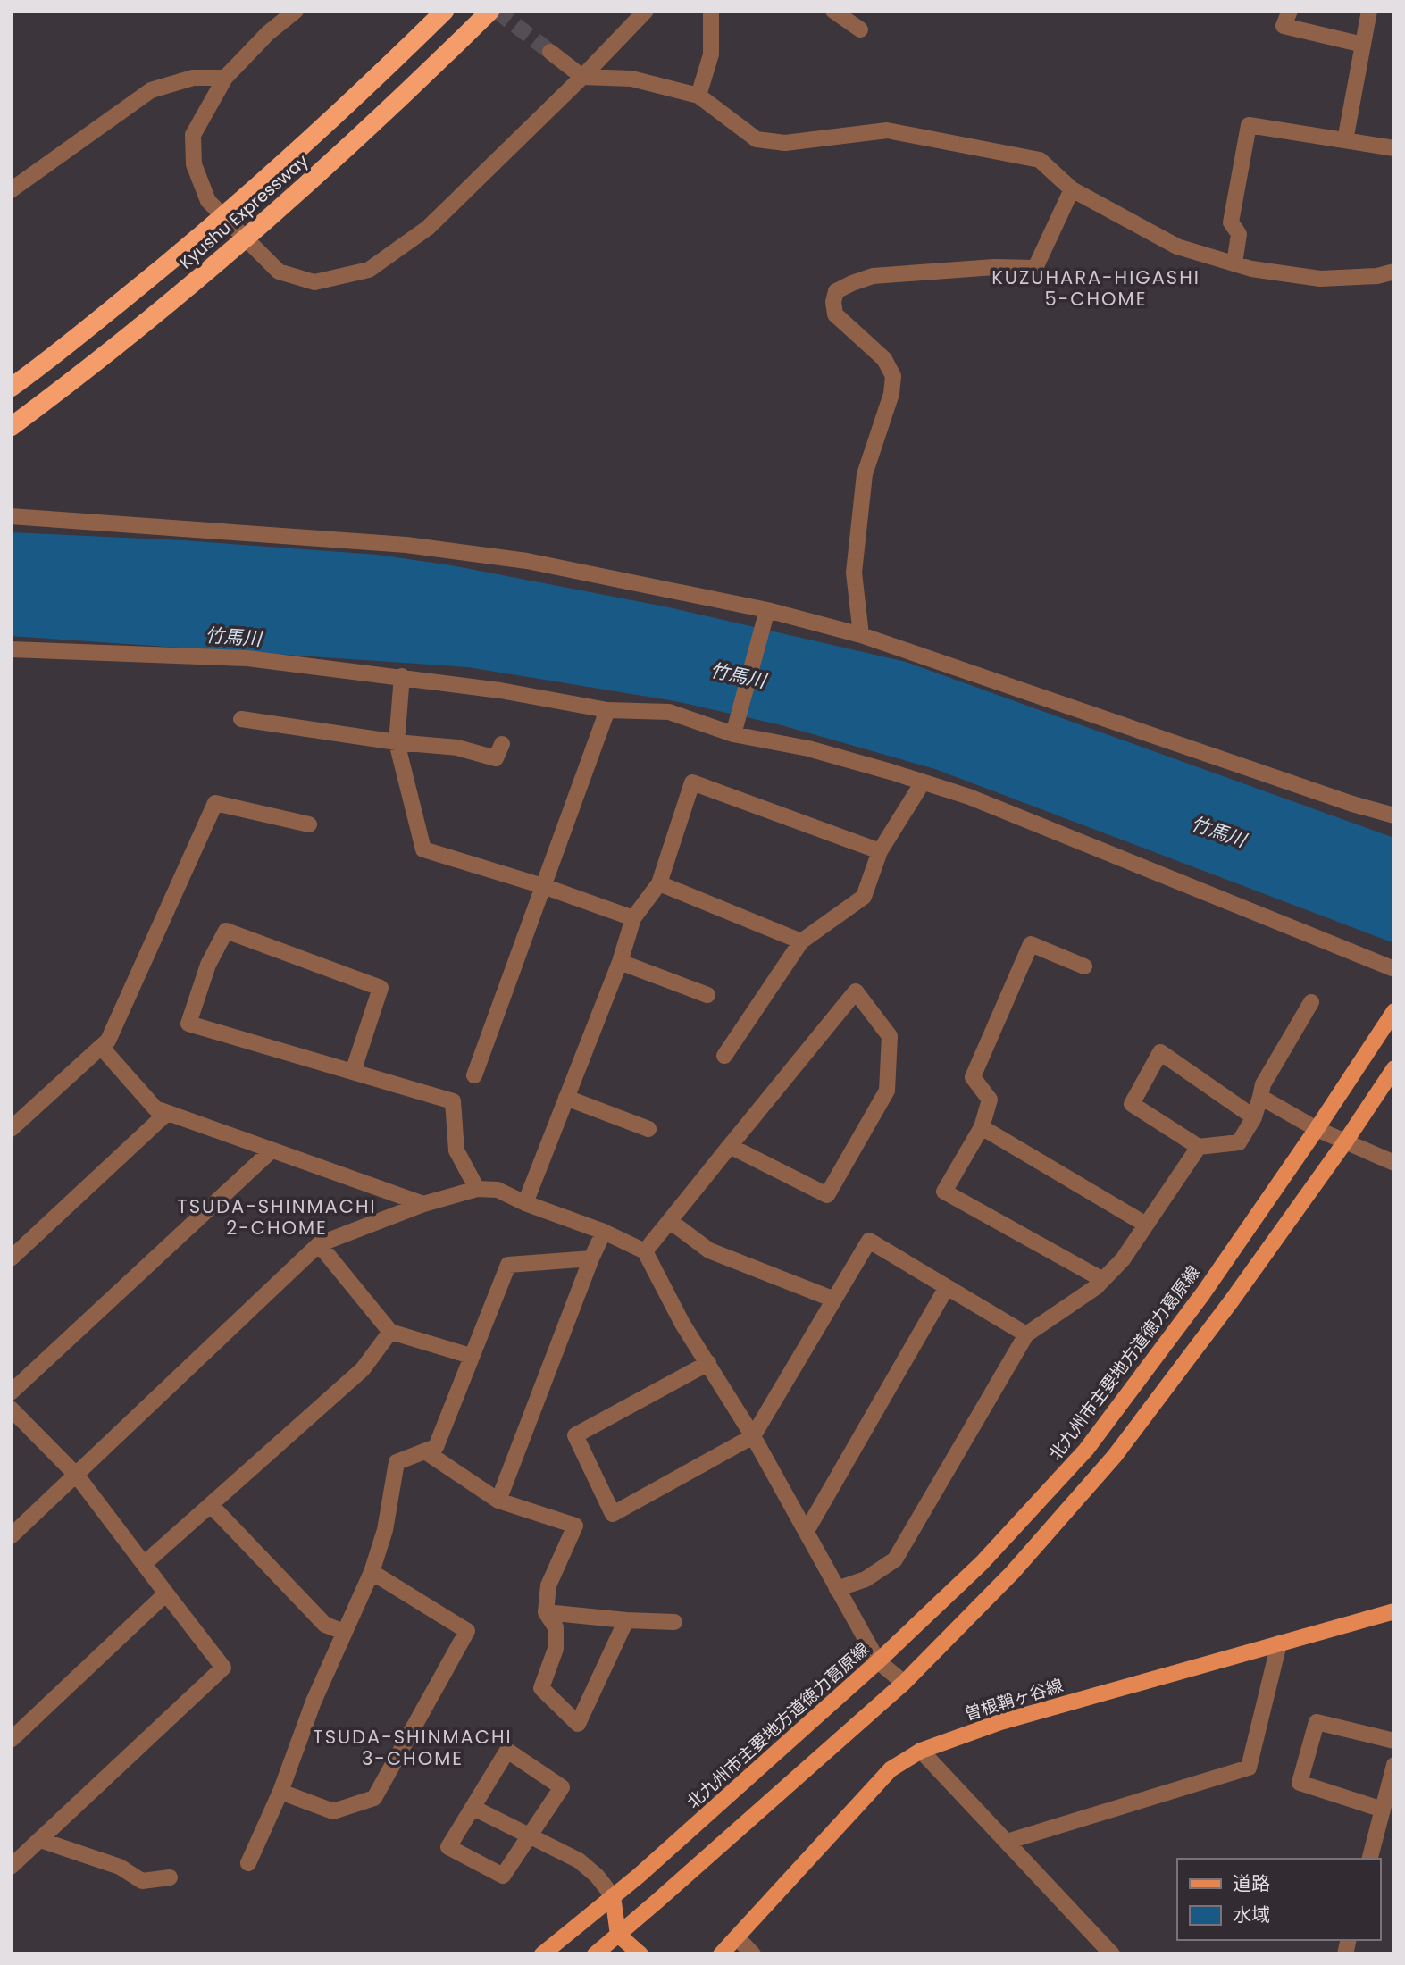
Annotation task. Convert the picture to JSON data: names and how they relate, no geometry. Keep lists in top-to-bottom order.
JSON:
{
  "streets": {
    "highway": ["Kyushu Expressway"],
    "main road": ["北九州市主要地方道徳力葛原線", "曽根鞘ヶ谷線"]
  },
  "districts": ["KUZUHARA-HIGASHI 5-CHOME", "TSUDA-SHINMACHI 2-CHOME", "TSUDA-SHINMACHI 3-CHOME"],
  "water": ["竹馬川"],
  "legend": ["道路", "水域"]
}
